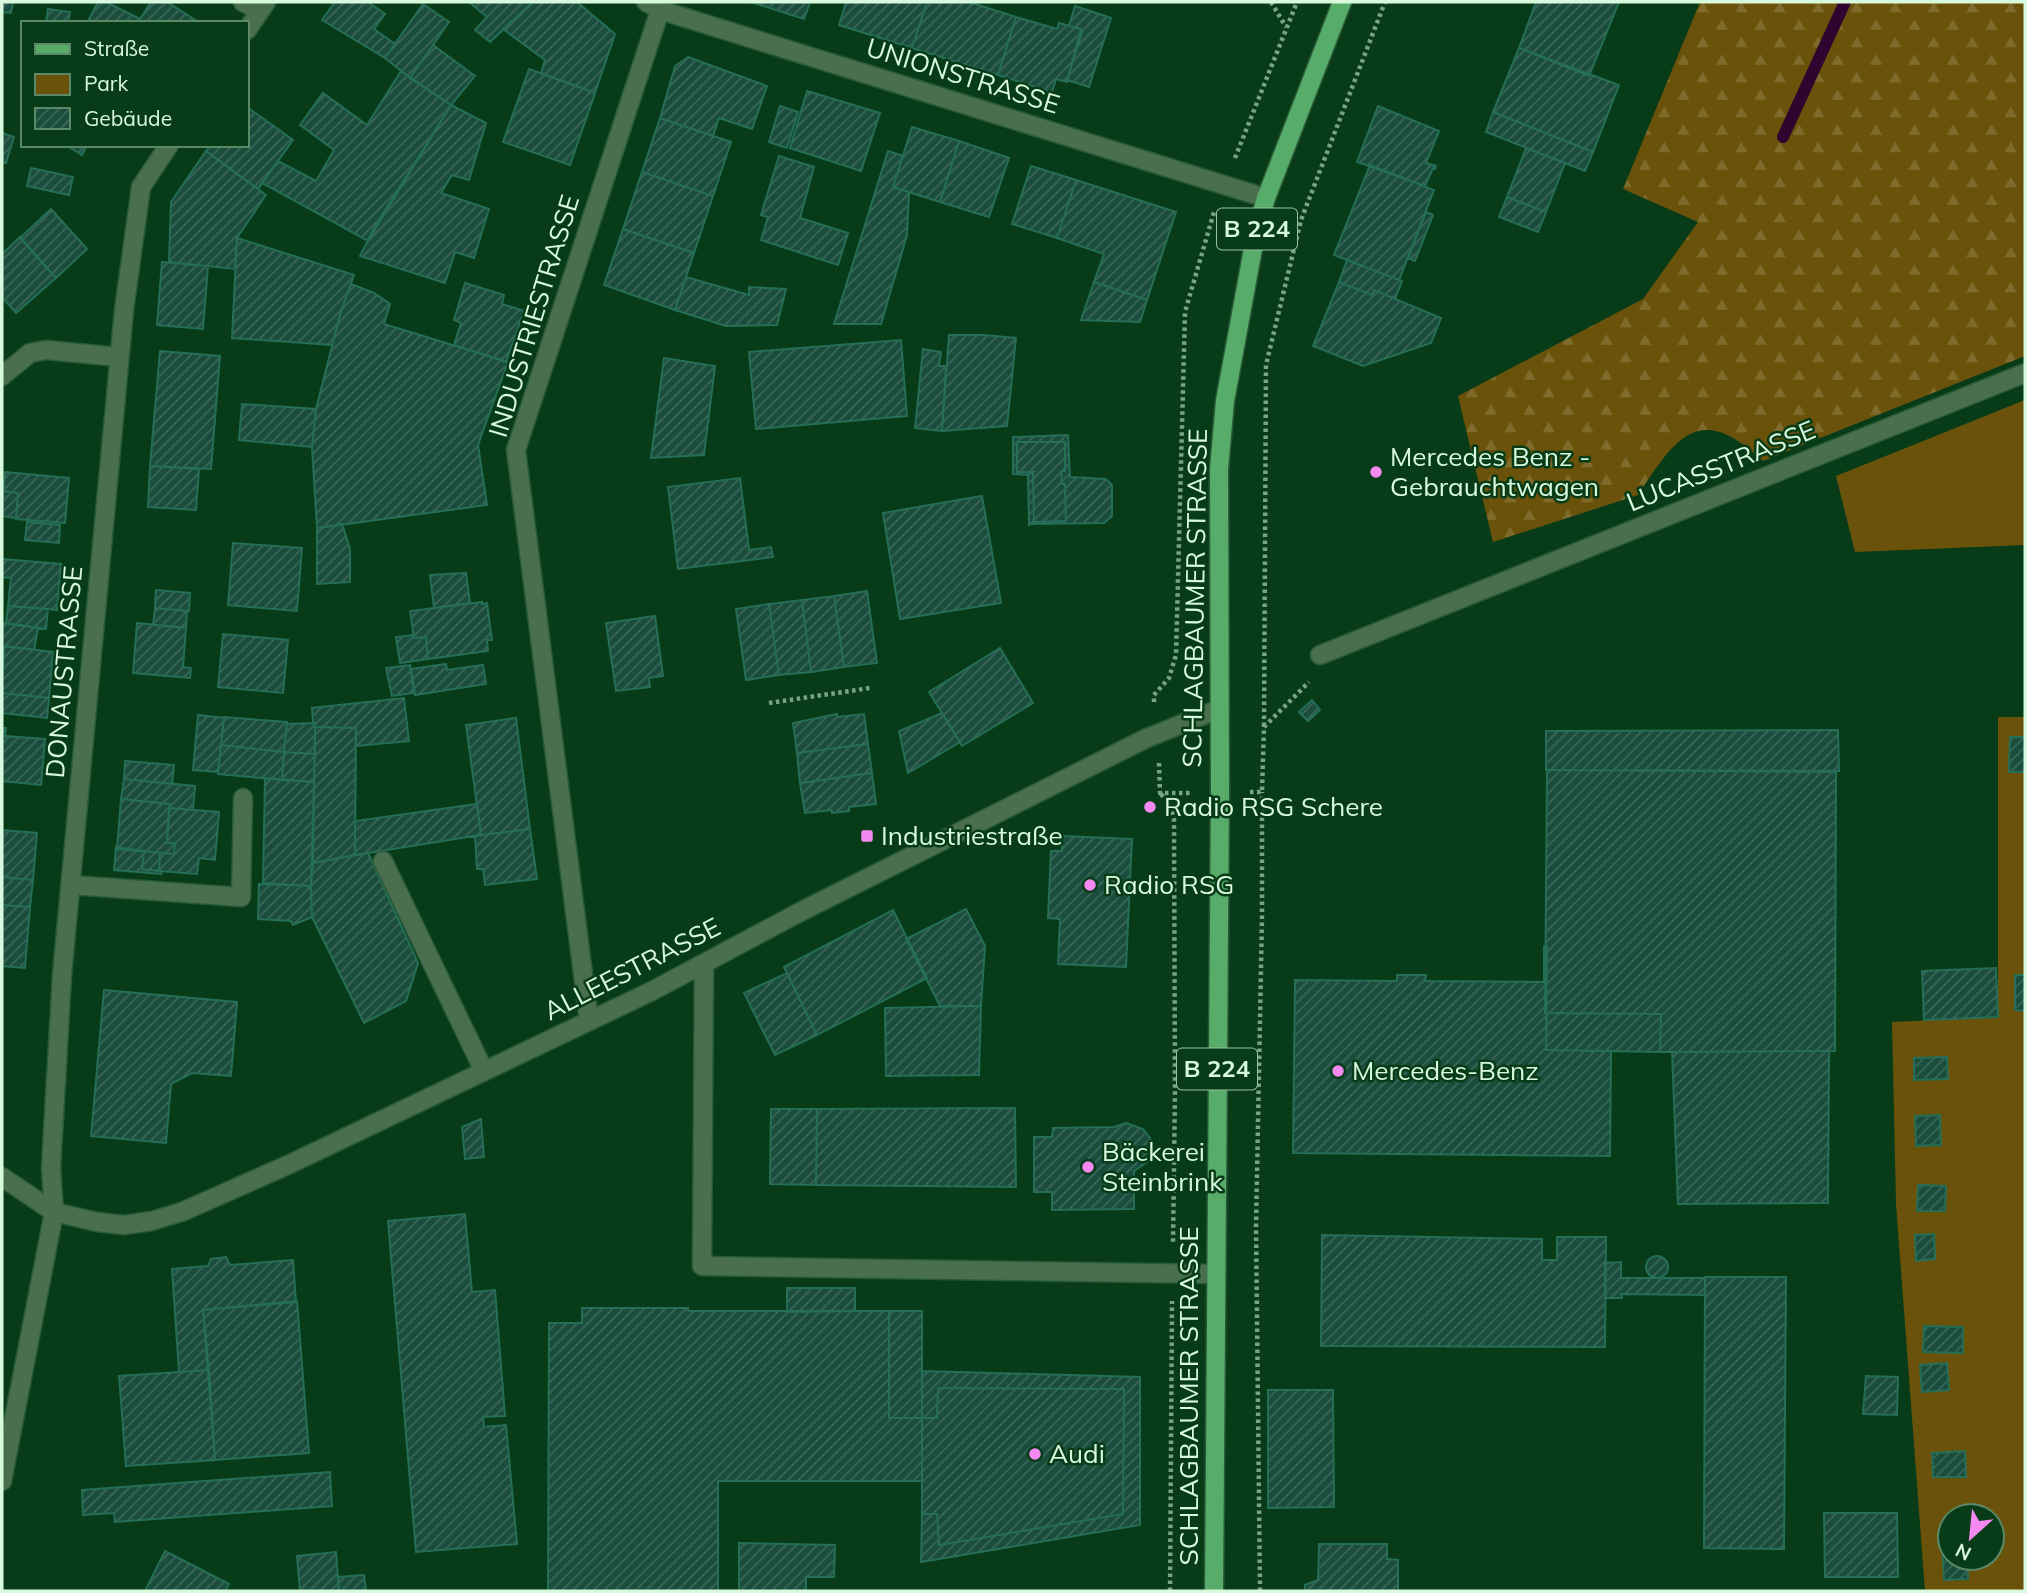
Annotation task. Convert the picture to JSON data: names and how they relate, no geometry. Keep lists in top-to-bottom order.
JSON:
{
  "streets": {
    "main road": ["B 224", "SCHLAGBAUMER STRASSE"],
    "street": [
      "UNIONSTRASSE",
      "INDUSTRIESTRASSE",
      "LUCASSTRASSE",
      "DONAUSTRASSE",
      "ALLEESTRASSE"
    ]
  },
  "crossings": [
    ["UNIONSTRASSE", "INDUSTRIESTRASSE"],
    ["UNIONSTRASSE", "SCHLAGBAUMER STRASSE"],
    ["INDUSTRIESTRASSE", "ALLEESTRASSE"],
    ["SCHLAGBAUMER STRASSE", "ALLEESTRASSE"],
    ["DONAUSTRASSE", "ALLEESTRASSE"]
  ],
  "places": {
    "other": [
      "Mercedes Benz - Gebrauchtwagen",
      "Radio RSG Schere",
      "Radio RSG",
      "Mercedes-Benz",
      "Bäckerei Steinbrink",
      "Audi"
    ],
    "transit": ["Industriestraße"]
  },
  "legend": ["Straße", "Park", "Gebäude"],
  "north": "bottom left"
}
